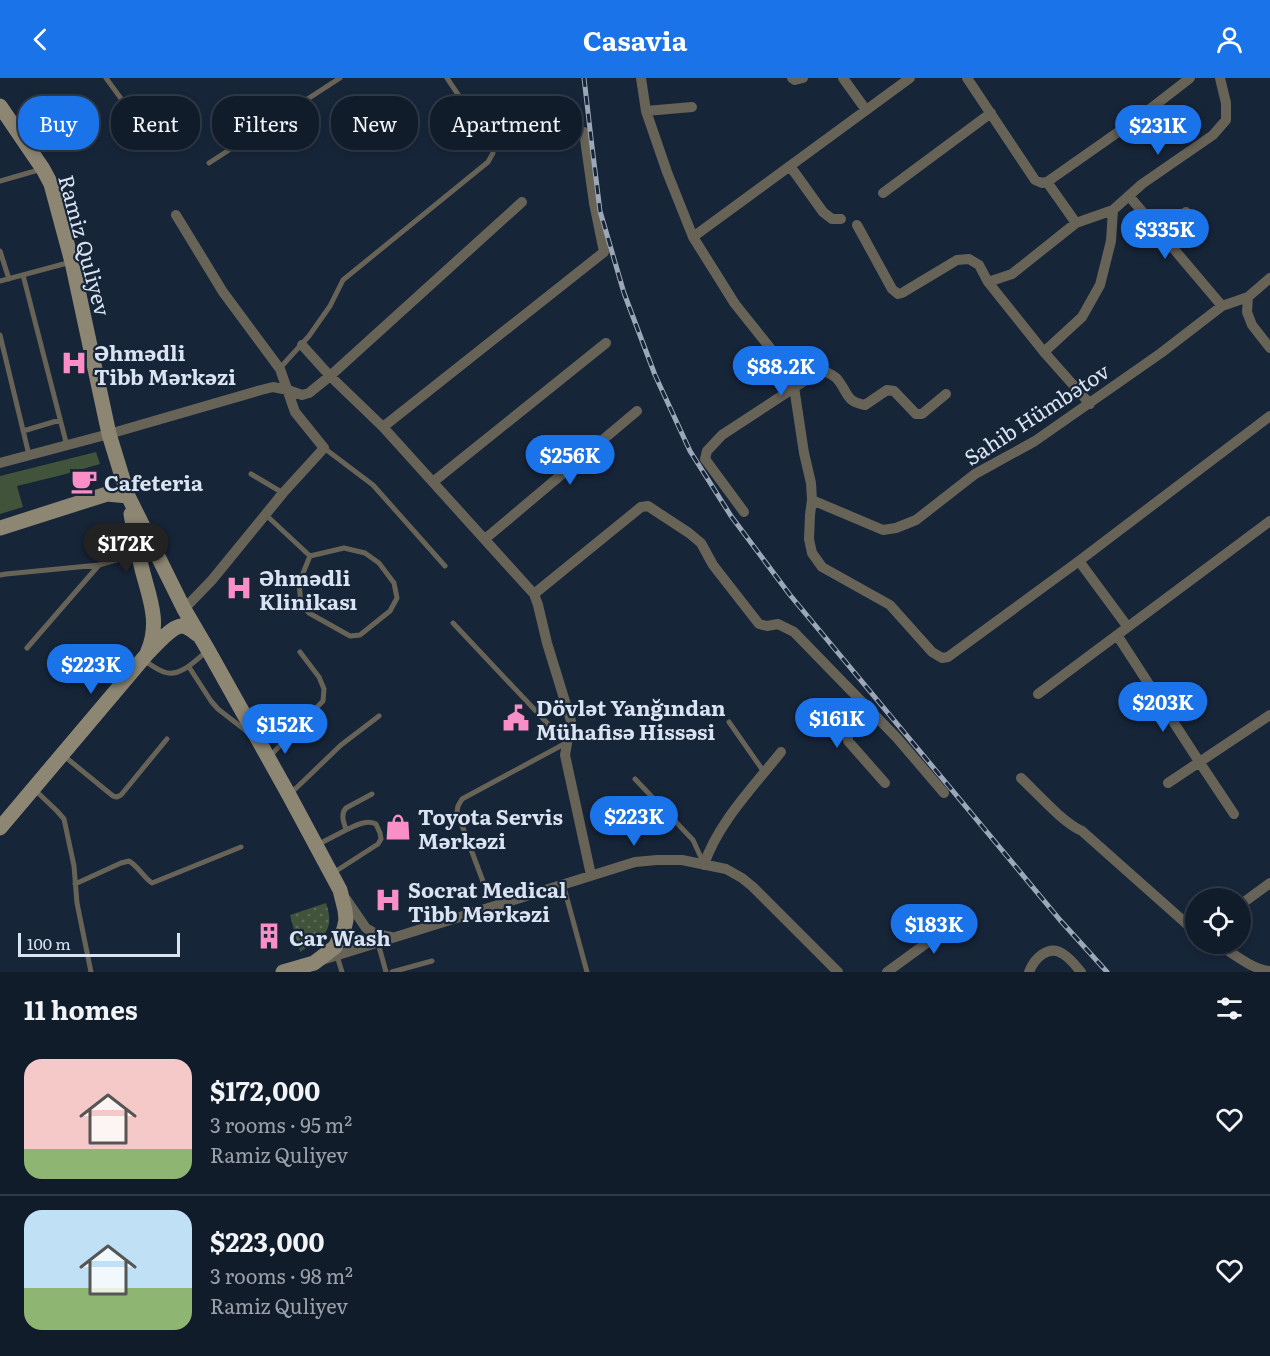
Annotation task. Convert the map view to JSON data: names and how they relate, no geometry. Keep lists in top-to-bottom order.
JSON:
{
  "streets": {
    "main road": ["Ramiz Quliyev"],
    "street": ["Sahib Hümbətov"]
  },
  "places": {
    "hospital": ["Əhmədli Tibb Mərkəzi", "Əhmədli Klinikası", "Socrat Medical Tibb Mərkəzi"],
    "cafe": ["Cafeteria"],
    "public building": ["Dövlət Yanğından Mühafisə Hissəsi"],
    "shop": ["Toyota Servis Mərkəzi"],
    "building": ["Car Wash"]
  },
  "scale_bar": "100 m",
  "page": {
    "header": "Casavia",
    "chip": [
      "Buy",
      "Rent",
      "Filters",
      "New",
      "Apartment"
    ],
    "price": [
      "$231K",
      "$335K",
      "$88.2K",
      "$256K",
      "$172K",
      "$223K",
      "$203K",
      "$161K",
      "$152K",
      "$223K",
      "$183K"
    ],
    "scale": "100 m",
    "heading": "11 homes",
    "list": [
      {
        "name": "$172,000",
        "note": "3 rooms · 95 m² · Ramiz Quliyev"
      },
      {
        "name": "$223,000",
        "note": "3 rooms · 98 m² · Ramiz Quliyev"
      }
    ]
  }
}
